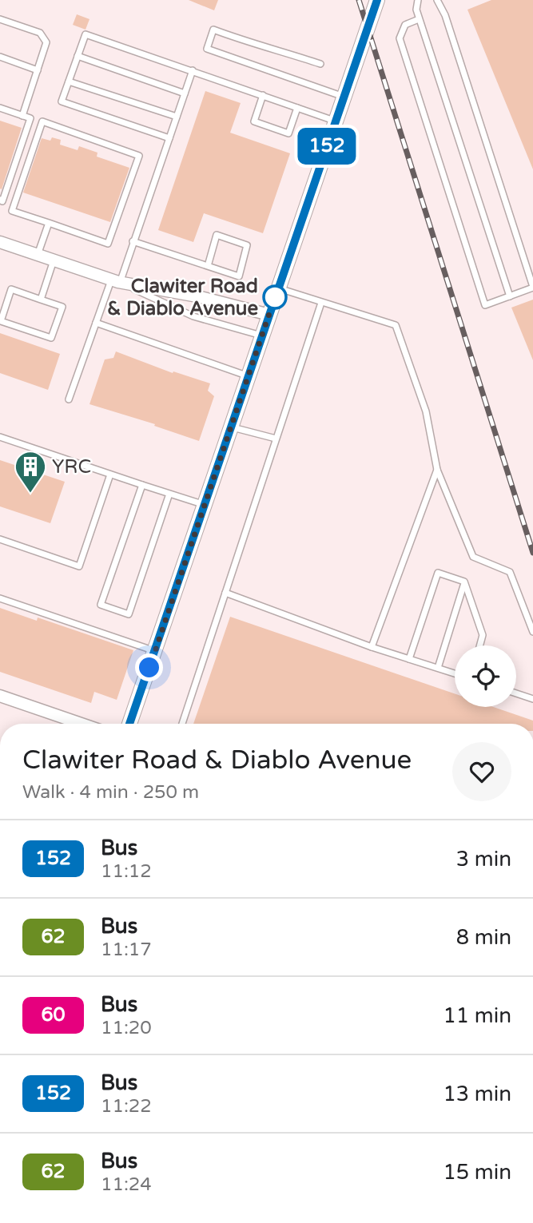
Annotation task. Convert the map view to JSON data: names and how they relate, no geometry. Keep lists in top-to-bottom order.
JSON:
{
  "places": {
    "other": ["Clawiter Road & Diablo Avenue"],
    "building": ["YRC"]
  },
  "lines": ["bus line 152"],
  "page": {
    "on_map": "152",
    "heading": ["Clawiter Road & Diablo Avenue", "Walk · 4 min · 250 m"],
    "list": [
      {
        "mark": "152",
        "name": "Bus",
        "note": "11:12",
        "value": "3 min"
      },
      {
        "mark": "62",
        "name": "Bus",
        "note": "11:17",
        "value": "8 min"
      },
      {
        "mark": "60",
        "name": "Bus",
        "note": "11:20",
        "value": "11 min"
      },
      {
        "mark": "152",
        "name": "Bus",
        "note": "11:22",
        "value": "13 min"
      },
      {
        "mark": "62",
        "name": "Bus",
        "note": "11:24",
        "value": "15 min"
      }
    ]
  }
}
